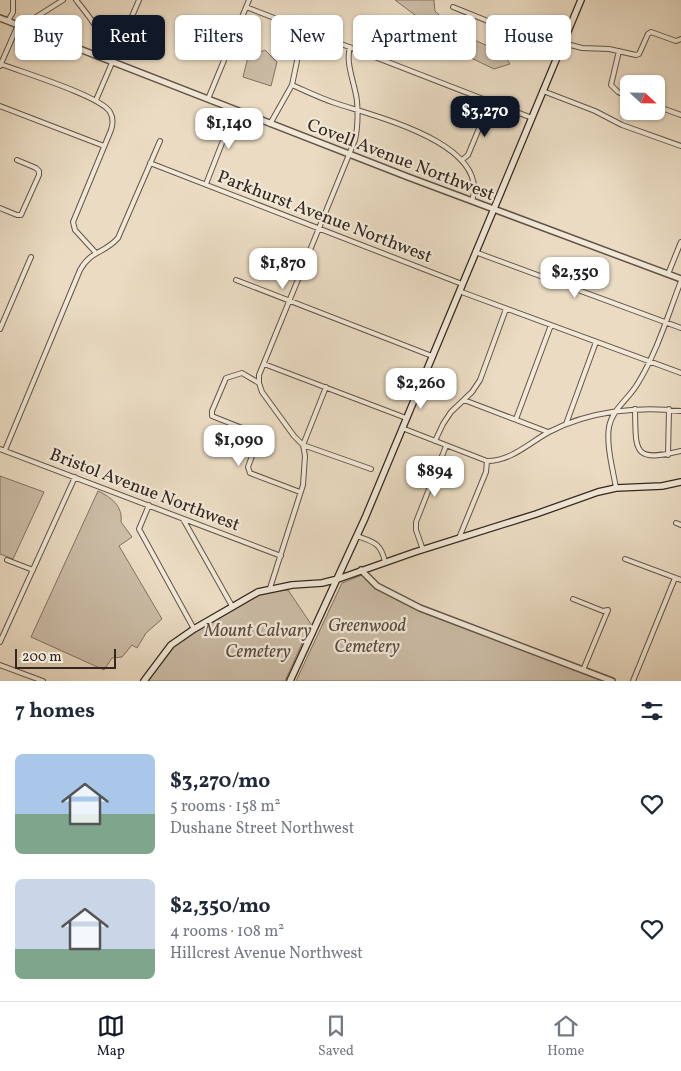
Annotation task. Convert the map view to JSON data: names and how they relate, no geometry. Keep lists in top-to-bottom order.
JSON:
{
  "streets": {
    "street": ["Covell Avenue Northwest", "Parkhurst Avenue Northwest", "Bristol Avenue Northwest"]
  },
  "parks": ["Greenwood Cemetery", "Mount Calvary Cemetery"],
  "scale_bar": "200 m",
  "north": "right",
  "page": {
    "chip": [
      "Buy",
      "Rent",
      "Filters",
      "New",
      "Apartment",
      "House"
    ],
    "price": [
      "$3,270",
      "$1,140",
      "$1,870",
      "$2,350",
      "$2,260",
      "$1,090",
      "$894"
    ],
    "scale": "200 m",
    "heading": "7 homes",
    "list": [
      {
        "name": "$3,270/mo",
        "note": "5 rooms · 158 m² · Dushane Street Northwest"
      },
      {
        "name": "$2,350/mo",
        "note": "4 rooms · 108 m² · Hillcrest Avenue Northwest"
      }
    ],
    "tabs": ["Map", "Saved", "Home"]
  }
}
